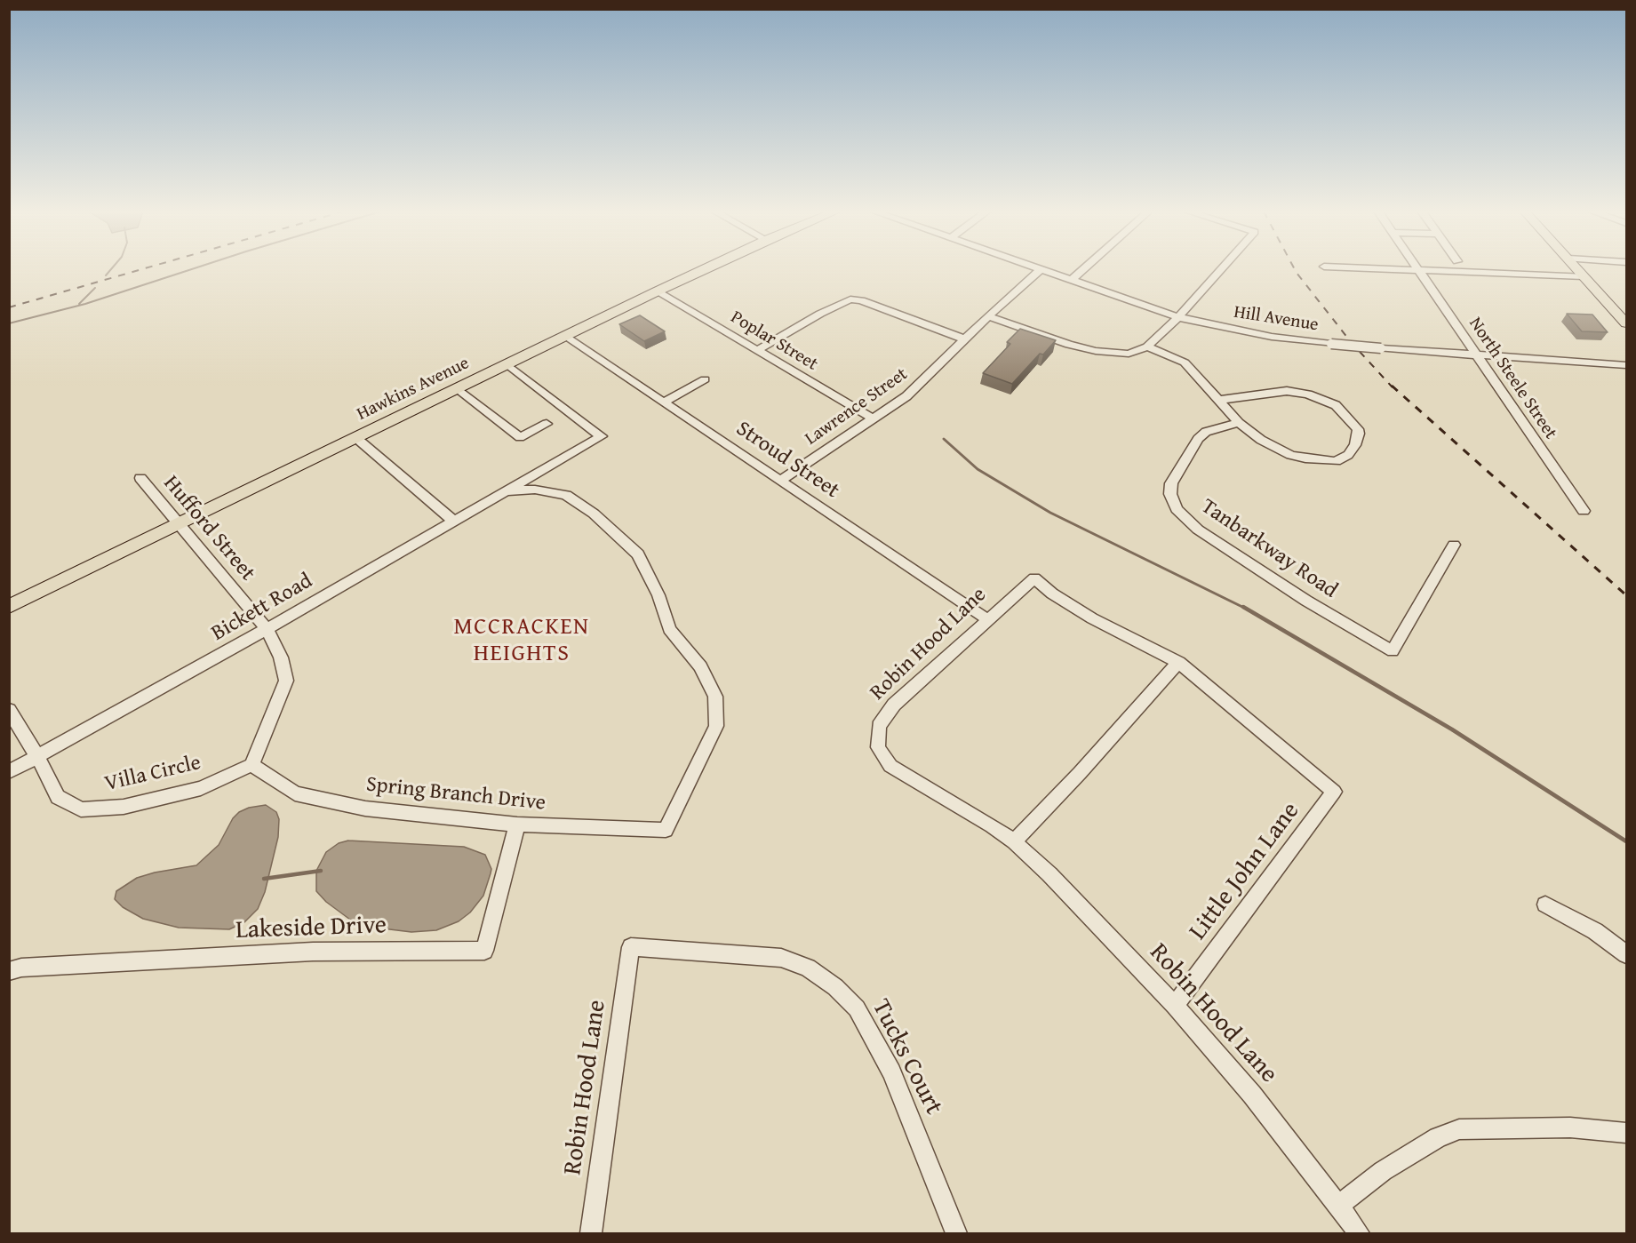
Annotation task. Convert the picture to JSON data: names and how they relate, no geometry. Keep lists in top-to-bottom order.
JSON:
{
  "streets": {
    "main road": ["Hawkins Avenue"],
    "street": [
      "Hill Avenue",
      "Poplar Street",
      "North Steele Street",
      "Lawrence Street",
      "Stroud Street",
      "Hufford Street",
      "Tanbarkway Road",
      "Bickett Road",
      "Robin Hood Lane",
      "Villa Circle",
      "Spring Branch Drive",
      "Little John Lane",
      "Lakeside Drive",
      "Tucks Court"
    ]
  },
  "crossings": [
    ["Hill Avenue", "North Steele Street"],
    ["Hill Avenue", "Lawrence Street"],
    ["Poplar Street", "Hawkins Avenue"],
    ["Poplar Street", "Lawrence Street"],
    ["Hawkins Avenue", "Stroud Street"],
    ["Hawkins Avenue", "Hufford Street"],
    ["Hawkins Avenue", "Bickett Road"],
    ["Lawrence Street", "Stroud Street"],
    ["Stroud Street", "Robin Hood Lane"],
    ["Hufford Street", "Bickett Road"],
    ["Bickett Road", "Villa Circle"],
    ["Bickett Road", "Spring Branch Drive"],
    ["Robin Hood Lane", "Little John Lane"],
    ["Robin Hood Lane", "Tucks Court"],
    ["Villa Circle", "Spring Branch Drive"],
    ["Spring Branch Drive", "Lakeside Drive"]
  ],
  "districts": ["MCCRACKEN HEIGHTS"]
}
